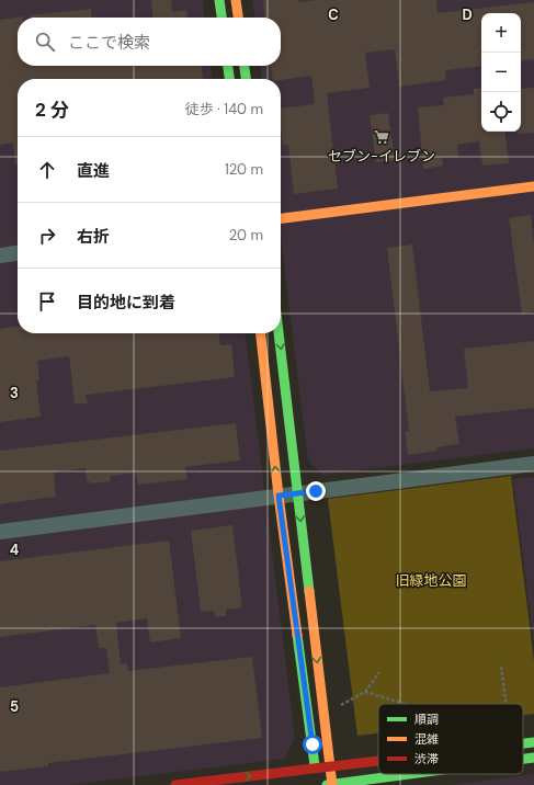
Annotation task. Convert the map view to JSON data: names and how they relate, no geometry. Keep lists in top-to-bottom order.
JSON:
{
  "parks": ["旧緑地公園"],
  "places": {
    "supermarket": ["セブン-イレブン"]
  },
  "legend": ["順調", "混雑", "渋滞"],
  "page": {
    "map_buttons": ["+", "−"],
    "search": "ここで検索",
    "heading": ["2 分", "徒歩 · 140 m"],
    "list": [
      ["直進", "120 m"],
      ["右折", "20 m"],
      "目的地に到着"
    ]
  },
  "grid": {
    "columns": ["C", "D"],
    "rows": ["3", "4", "5"]
  }
}
